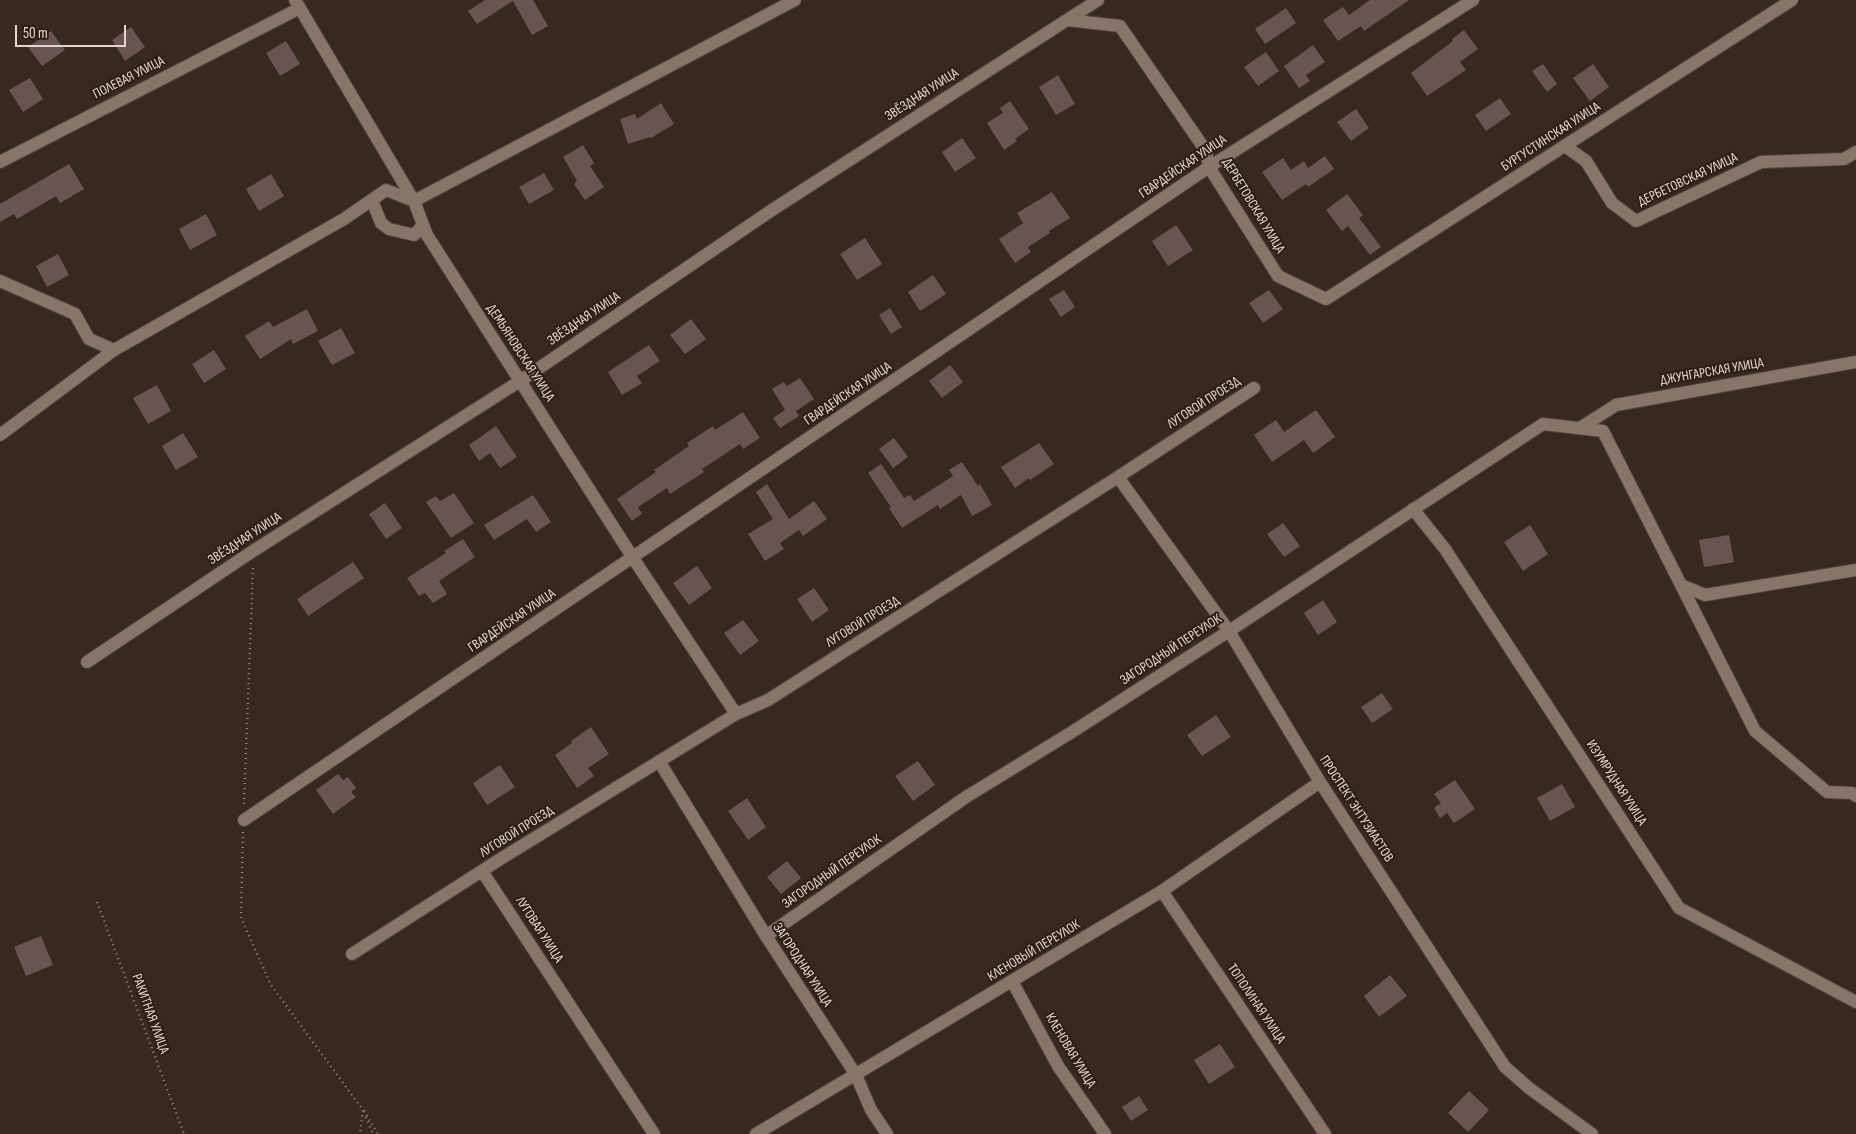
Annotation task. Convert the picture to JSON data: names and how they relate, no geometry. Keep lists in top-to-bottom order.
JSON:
{
  "streets": {
    "street": [
      "ПОЛЕВАЯ УЛИЦА",
      "ЗВЁЗДНАЯ УЛИЦА",
      "БУРГУСТИНСКАЯ УЛИЦА",
      "ГВАРДЕЙСКАЯ УЛИЦА",
      "ДЕРБЕТОВСКАЯ УЛИЦА",
      "ДЕМЬЯНОВСКАЯ УЛИЦА",
      "ДЖУНГАРСКАЯ УЛИЦА",
      "ЛУГОВОЙ ПРОЕЗД",
      "ЗАГОРОДНЫЙ ПЕРЕУЛОК",
      "ИЗУМРУДНАЯ УЛИЦА",
      "ПРОСПЕКТ ЭНТУЗИАСТОВ",
      "ЛУГОВАЯ УЛИЦА",
      "КЛЕНОВЫЙ ПЕРЕУЛОК",
      "ЗАГОРОДНАЯ УЛИЦА",
      "ТОПОЛИНАЯ УЛИЦА",
      "КЛЕНОВАЯ УЛИЦА"
    ],
    "path": ["РАКИТНАЯ УЛИЦА"]
  },
  "crossings": [
    ["ПОЛЕВАЯ УЛИЦА", "ДЕМЬЯНОВСКАЯ УЛИЦА"],
    ["ЗВЁЗДНАЯ УЛИЦА", "ДЕРБЕТОВСКАЯ УЛИЦА"],
    ["ЗВЁЗДНАЯ УЛИЦА", "ДЕМЬЯНОВСКАЯ УЛИЦА"],
    ["БУРГУСТИНСКАЯ УЛИЦА", "ДЕРБЕТОВСКАЯ УЛИЦА"],
    ["ГВАРДЕЙСКАЯ УЛИЦА", "ДЕРБЕТОВСКАЯ УЛИЦА"],
    ["ГВАРДЕЙСКАЯ УЛИЦА", "ДЕМЬЯНОВСКАЯ УЛИЦА"],
    ["ДЕМЬЯНОВСКАЯ УЛИЦА", "ЛУГОВОЙ ПРОЕЗД"],
    ["ДЖУНГАРСКАЯ УЛИЦА", "ЗАГОРОДНЫЙ ПЕРЕУЛОК"],
    ["ЛУГОВОЙ ПРОЕЗД", "ПРОСПЕКТ ЭНТУЗИАСТОВ"],
    ["ЛУГОВОЙ ПРОЕЗД", "ЛУГОВАЯ УЛИЦА"],
    ["ЛУГОВОЙ ПРОЕЗД", "ЗАГОРОДНАЯ УЛИЦА"],
    ["ЗАГОРОДНЫЙ ПЕРЕУЛОК", "ИЗУМРУДНАЯ УЛИЦА"],
    ["ЗАГОРОДНЫЙ ПЕРЕУЛОК", "ПРОСПЕКТ ЭНТУЗИАСТОВ"],
    ["ЗАГОРОДНЫЙ ПЕРЕУЛОК", "ЗАГОРОДНАЯ УЛИЦА"],
    ["ПРОСПЕКТ ЭНТУЗИАСТОВ", "КЛЕНОВЫЙ ПЕРЕУЛОК"],
    ["КЛЕНОВЫЙ ПЕРЕУЛОК", "ЗАГОРОДНАЯ УЛИЦА"],
    ["КЛЕНОВЫЙ ПЕРЕУЛОК", "ТОПОЛИНАЯ УЛИЦА"],
    ["КЛЕНОВЫЙ ПЕРЕУЛОК", "КЛЕНОВАЯ УЛИЦА"]
  ],
  "scale_bar": "50 m"
}
